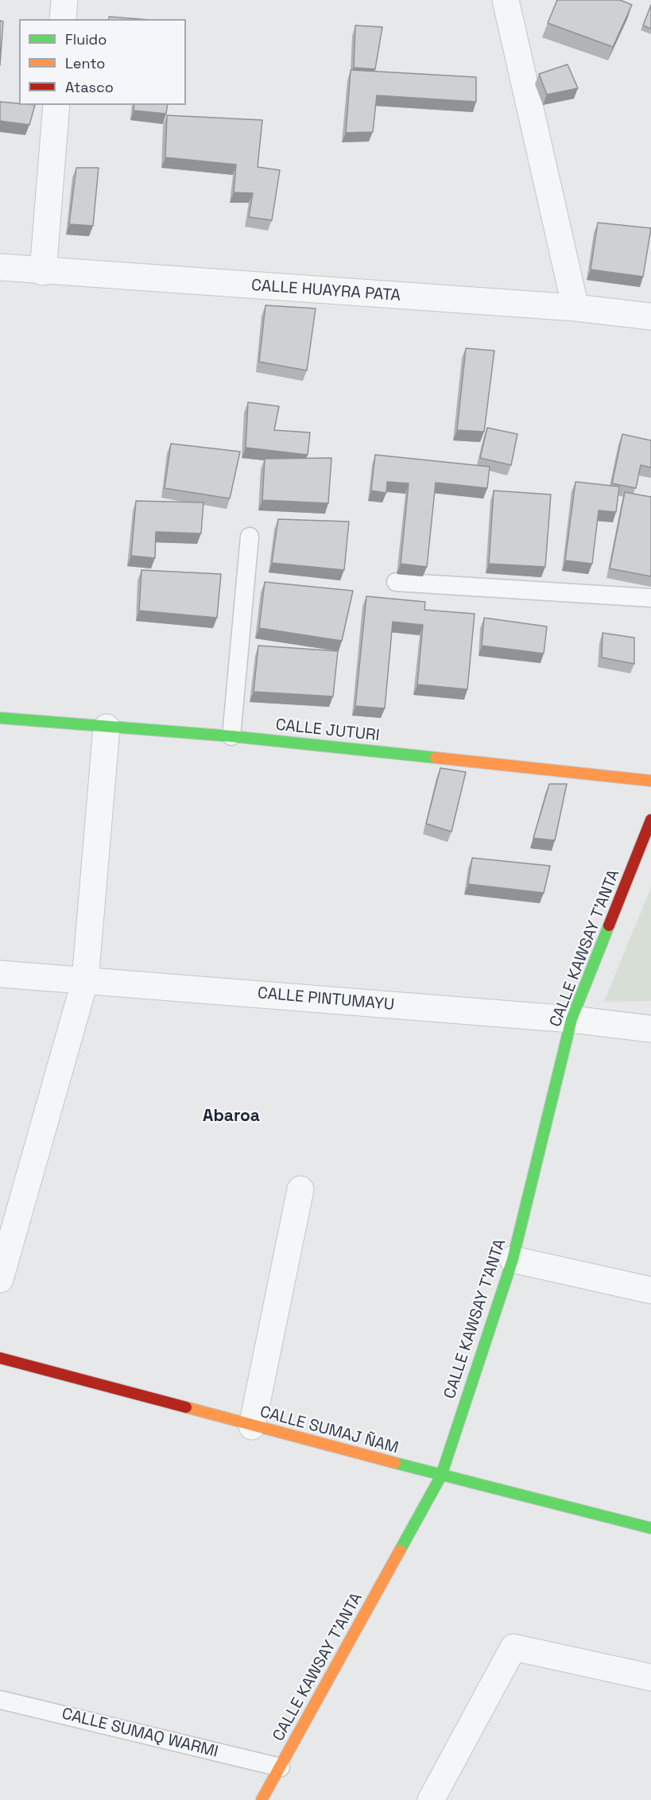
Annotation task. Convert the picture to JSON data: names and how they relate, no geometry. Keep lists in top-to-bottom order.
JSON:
{
  "streets": {
    "street": [
      "CALLE HUAYRA PATA",
      "CALLE JUTURI",
      "CALLE KAWSAY T'ANTA",
      "CALLE PINTUMAYU",
      "CALLE SUMAJ ÑAM"
    ],
    "lane": ["CALLE SUMAQ WARMI"]
  },
  "crossings": [
    ["CALLE KAWSAY T'ANTA", "CALLE PINTUMAYU"],
    ["CALLE KAWSAY T'ANTA", "CALLE SUMAJ ÑAM"],
    ["CALLE KAWSAY T'ANTA", "CALLE SUMAQ WARMI"]
  ],
  "districts": ["Abaroa"],
  "legend": ["Fluido", "Lento", "Atasco"]
}
